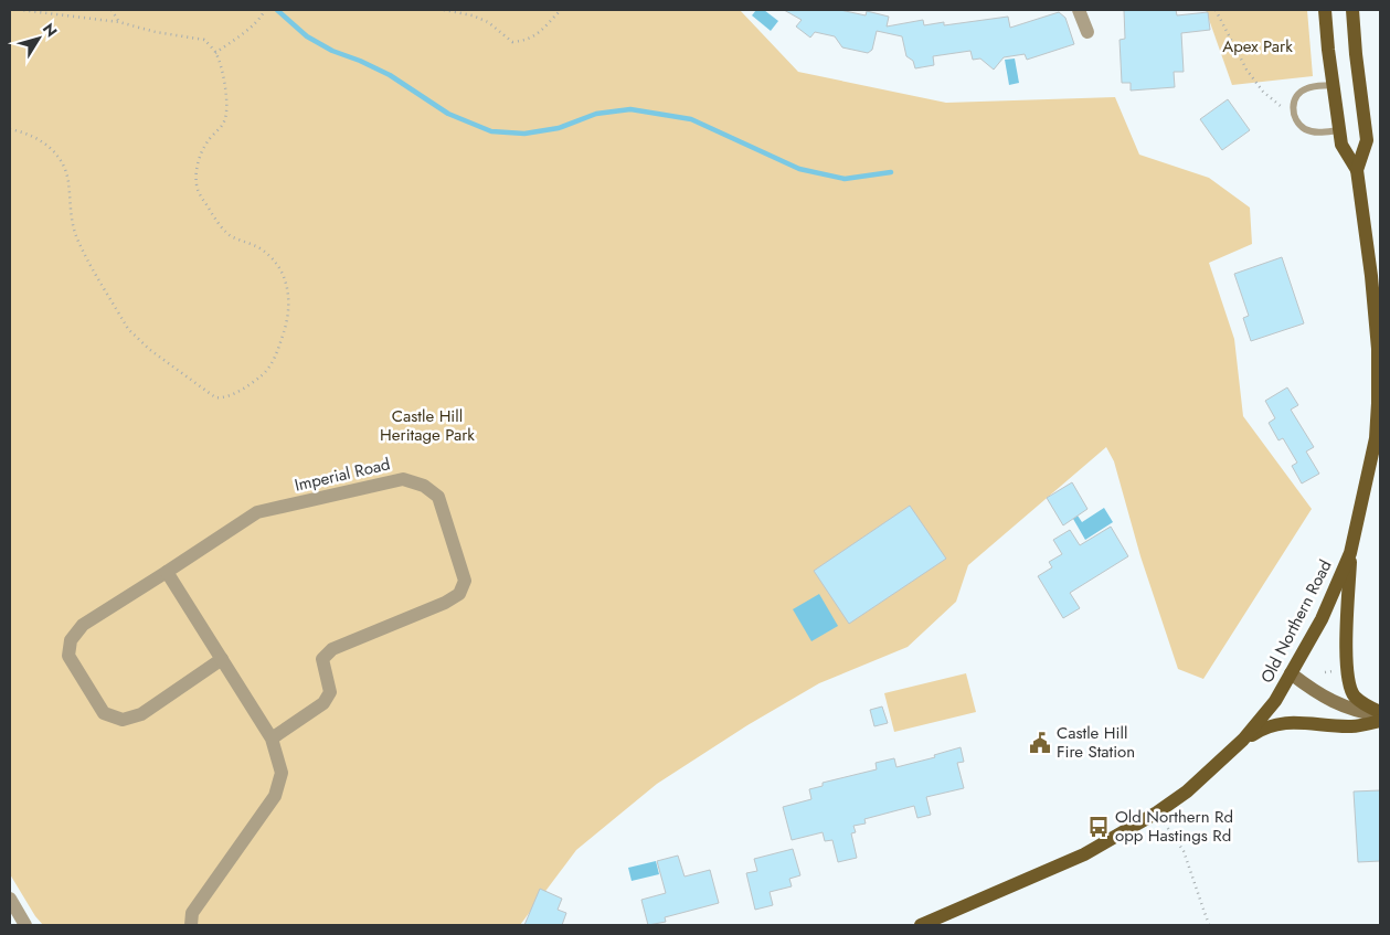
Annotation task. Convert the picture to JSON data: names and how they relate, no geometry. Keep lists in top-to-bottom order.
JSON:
{
  "streets": {
    "main road": ["Old Northern Road"],
    "street": ["Imperial Road"]
  },
  "parks": ["Apex Park", "Castle Hill Heritage Park"],
  "places": {
    "public building": ["Castle Hill Fire Station"],
    "bus stop": ["Old Northern Rd opp Hastings Rd"]
  },
  "north": "top right"
}
